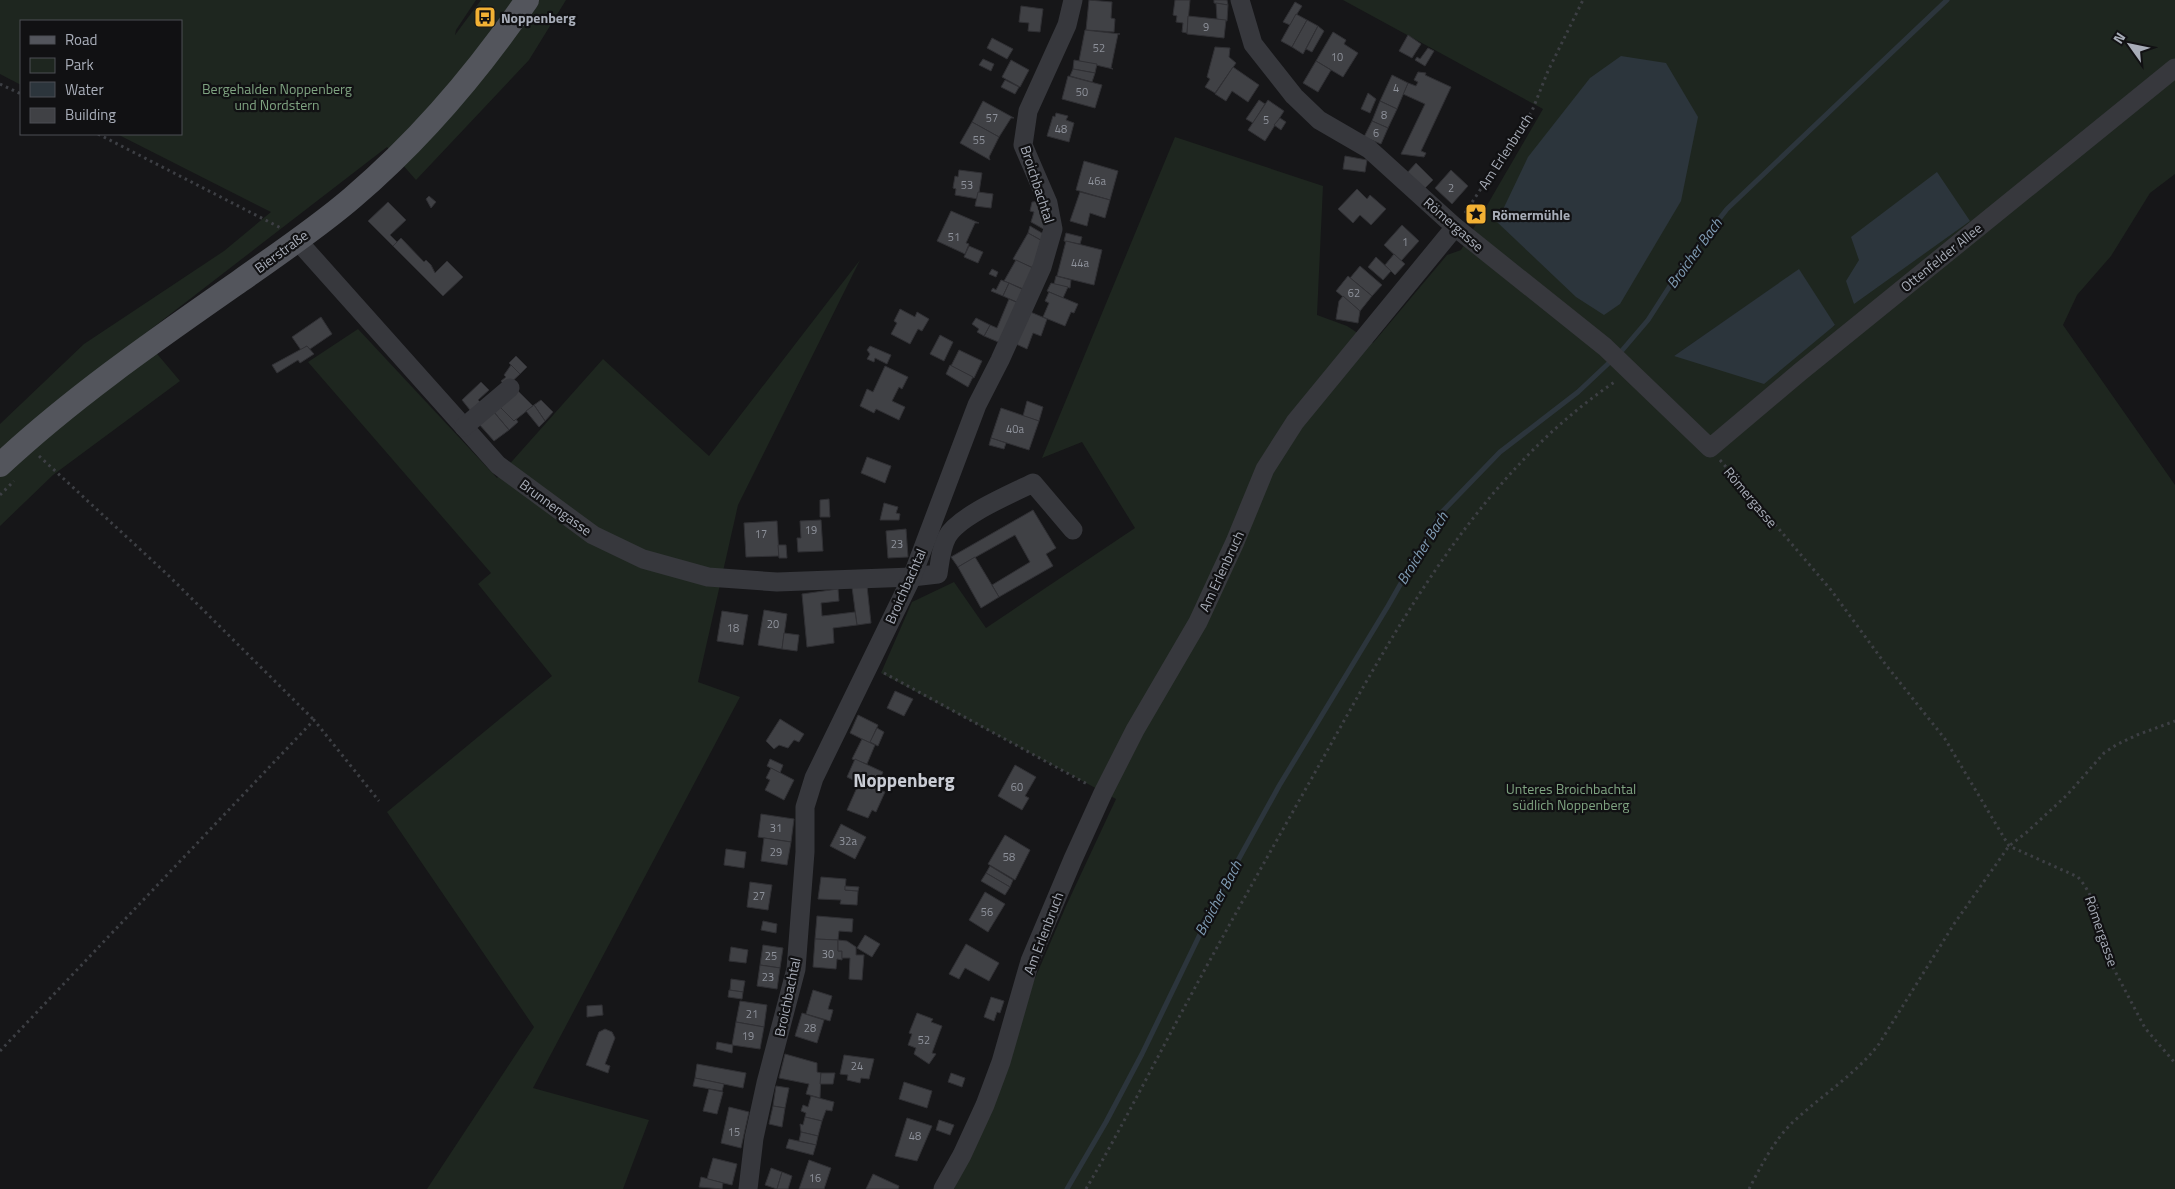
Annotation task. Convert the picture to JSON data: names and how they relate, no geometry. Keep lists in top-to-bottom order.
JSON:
{
  "streets": {
    "main road": ["Bierstraße"],
    "street": [
      "Am Erlenbruch",
      "Broichbachtal",
      "Römergasse",
      "Ottenfelder Allee",
      "Brunnengasse"
    ]
  },
  "crossings": [
    ["Am Erlenbruch", "Römergasse"],
    ["Broichbachtal", "Brunnengasse"],
    ["Römergasse", "Ottenfelder Allee"],
    ["Bierstraße", "Brunnengasse"]
  ],
  "districts": ["Noppenberg"],
  "water": ["Broicher Bach"],
  "parks": ["Bergehalden Noppenberg und Nordstern", "Unteres Broichbachtal südlich Noppenberg"],
  "places": {
    "bus stop": ["Noppenberg"],
    "place": ["Römermühle"]
  },
  "house_numbers": [
    "9",
    "52",
    "10",
    "4",
    "50",
    "8",
    "57",
    "5",
    "48",
    "6",
    "55",
    "46a",
    "53",
    "2",
    "51",
    "1",
    "44a",
    "62",
    "40a",
    "19",
    "17",
    "23",
    "20",
    "18",
    "60",
    "31",
    "32a",
    "29",
    "58",
    "27",
    "56",
    "30",
    "25",
    "23",
    "21",
    "28",
    "19",
    "52",
    "24",
    "15",
    "48",
    "16"
  ],
  "legend": [
    "Road",
    "Park",
    "Water",
    "Building"
  ],
  "north": "top left"
}
